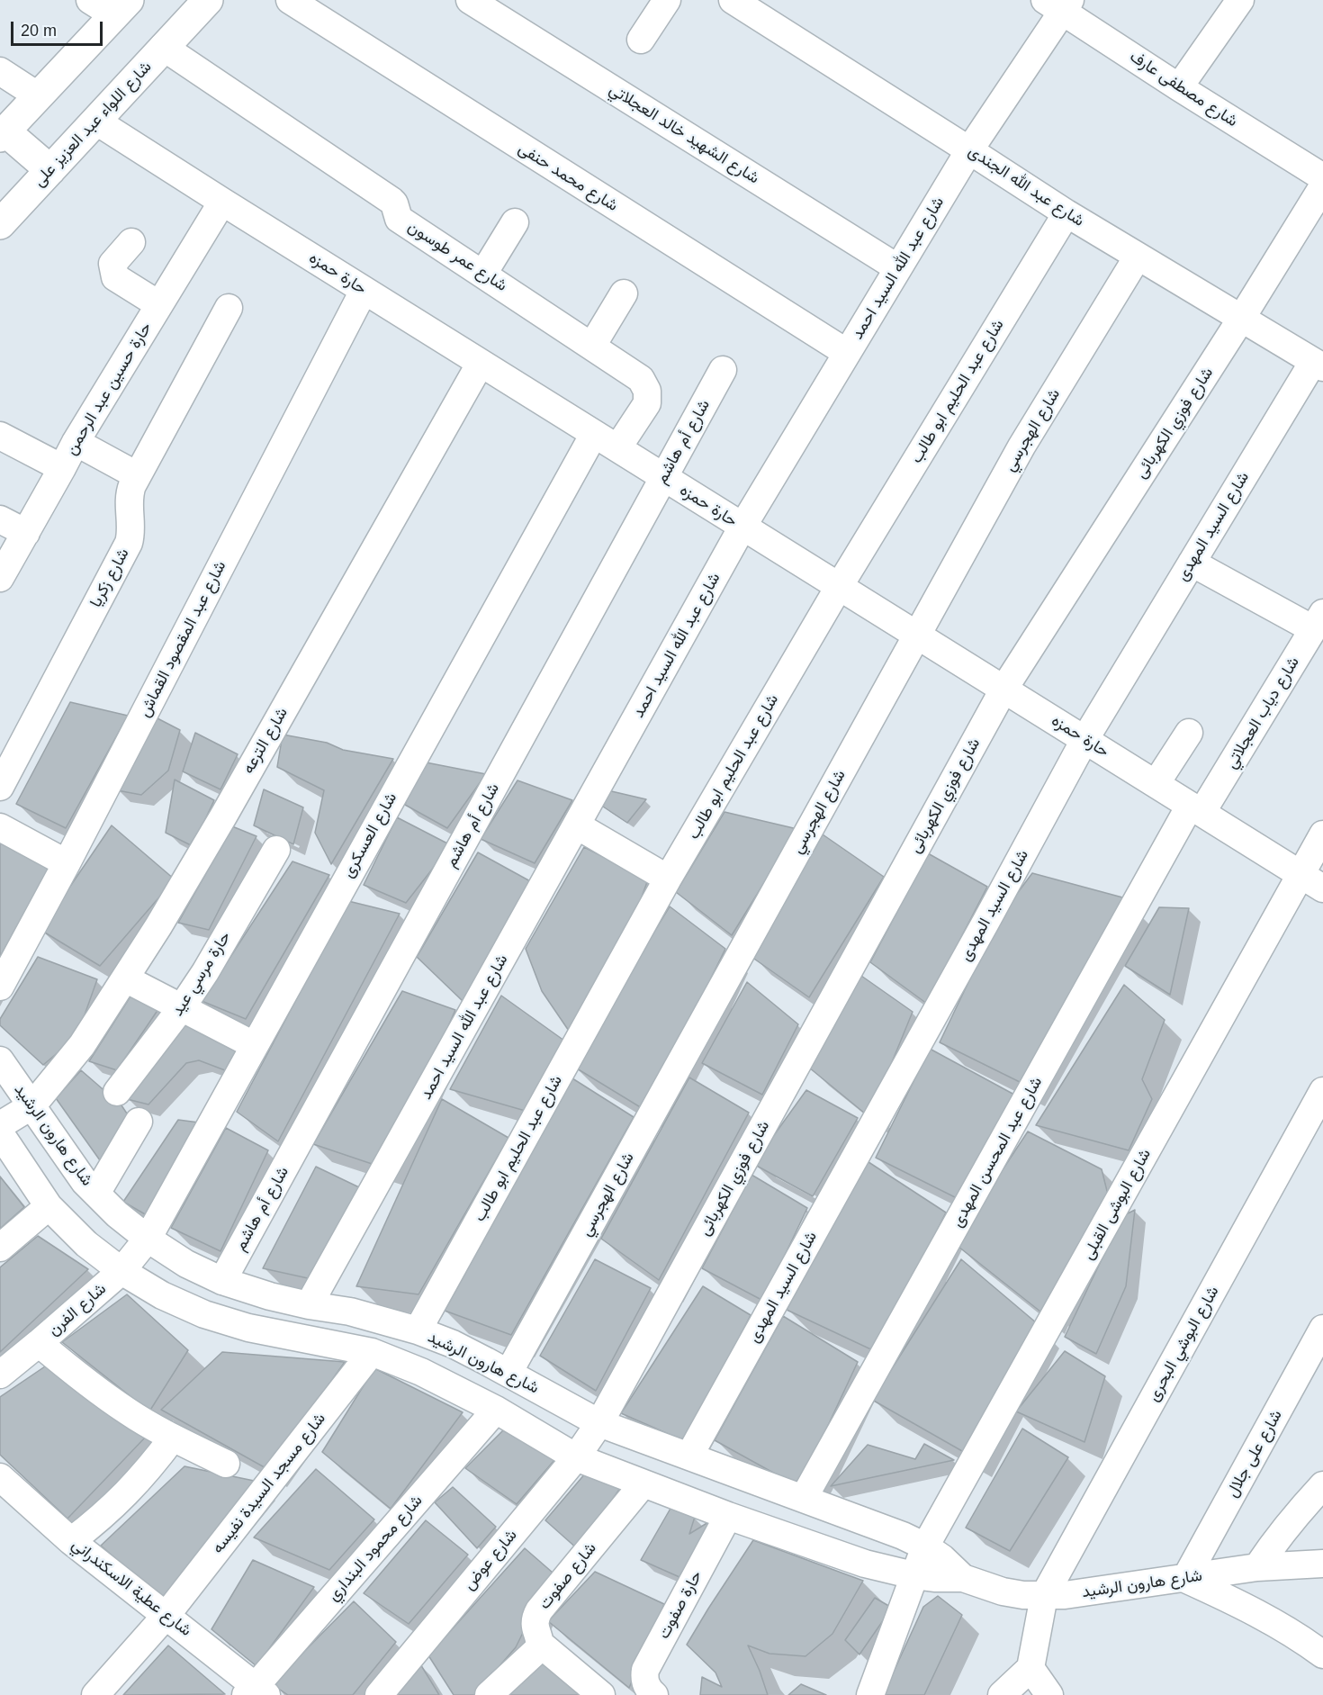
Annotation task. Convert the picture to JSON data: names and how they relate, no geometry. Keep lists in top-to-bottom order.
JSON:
{
  "streets": {
    "main road": ["شارع اللواء عبد العزيز على"],
    "street": [
      "شارع مصطفى عارف",
      "شارع الشهيد خالد العجلاتي",
      "شارع محمد حنفى",
      "شارع عبد الله الجندى",
      "شارع عمر طوسون",
      "شارع عبد الله السيد احمد",
      "حارة حمزه",
      "حارة حسين عبد الرحمن",
      "شارع عبد الحليم ابو طالب",
      "شارع فوزي الكهربائى",
      "شارع الهجرسي",
      "شارع أم هاشم",
      "شارع السيد المهدى",
      "شارع زكريا",
      "شارع عبد المقصود القماش",
      "شارع دياب العجلاتي",
      "شارع الترعه",
      "شارع العسكرى",
      "حارة مرسي عيد",
      "شارع هارون الرشيد",
      "شارع عبد المحسن المهدى",
      "شارع البوشى القبلى",
      "شارع الفرن",
      "شارع البوشي البحرى",
      "شارع على جلال",
      "شارع مسجد السيدة نفيسه",
      "شارع محمود البنداري",
      "شارع عوض",
      "شارع صفوت",
      "شارع عطية الاسكندراني",
      "حارة صفوت"
    ]
  },
  "crossings": [
    ["شارع مصطفى عارف", "شارع عبد الله السيد احمد"],
    ["شارع اللواء عبد العزيز على", "شارع عمر طوسون"],
    ["شارع اللواء عبد العزيز على", "حارة حمزه"],
    ["شارع الشهيد خالد العجلاتي", "شارع عبد الله السيد احمد"],
    ["شارع محمد حنفى", "شارع عبد الله السيد احمد"],
    ["شارع عبد الله الجندى", "شارع عبد الله السيد احمد"],
    ["شارع عبد الله الجندى", "شارع عبد الحليم ابو طالب"],
    ["شارع عبد الله الجندى", "شارع فوزي الكهربائى"],
    ["شارع عبد الله الجندى", "شارع الهجرسي"],
    ["شارع عبد الله الجندى", "شارع السيد المهدى"],
    ["شارع عمر طوسون", "حارة حمزه"],
    ["شارع عبد الله السيد احمد", "حارة حمزه"],
    ["شارع عبد الله السيد احمد", "شارع هارون الرشيد"],
    ["حارة حمزه", "حارة حسين عبد الرحمن"],
    ["حارة حمزه", "شارع عبد الحليم ابو طالب"],
    ["حارة حمزه", "شارع فوزي الكهربائى"],
    ["حارة حمزه", "شارع الهجرسي"],
    ["حارة حمزه", "شارع أم هاشم"],
    ["حارة حمزه", "شارع السيد المهدى"],
    ["حارة حمزه", "شارع عبد المقصود القماش"],
    ["حارة حمزه", "شارع دياب العجلاتي"],
    ["حارة حمزه", "شارع الترعه"],
    ["حارة حمزه", "شارع العسكرى"],
    ["حارة حمزه", "شارع عبد المحسن المهدى"],
    ["حارة حمزه", "شارع البوشى القبلى"],
    ["شارع عبد الحليم ابو طالب", "شارع هارون الرشيد"],
    ["شارع فوزي الكهربائى", "شارع هارون الرشيد"],
    ["شارع فوزي الكهربائى", "شارع عوض"],
    ["شارع الهجرسي", "شارع هارون الرشيد"],
    ["شارع أم هاشم", "شارع هارون الرشيد"],
    ["شارع السيد المهدى", "شارع هارون الرشيد"],
    ["شارع دياب العجلاتي", "شارع عبد المحسن المهدى"],
    ["شارع الترعه", "شارع هارون الرشيد"],
    ["شارع العسكرى", "شارع هارون الرشيد"],
    ["شارع العسكرى", "شارع الفرن"],
    ["شارع هارون الرشيد", "شارع عبد المحسن المهدى"],
    ["شارع هارون الرشيد", "شارع البوشى القبلى"],
    ["شارع هارون الرشيد", "شارع الفرن"],
    ["شارع هارون الرشيد", "شارع البوشي البحرى"],
    ["شارع هارون الرشيد", "شارع على جلال"],
    ["شارع هارون الرشيد", "شارع مسجد السيدة نفيسه"],
    ["شارع هارون الرشيد", "شارع محمود البنداري"],
    ["شارع هارون الرشيد", "شارع عوض"],
    ["شارع هارون الرشيد", "شارع صفوت"],
    ["شارع هارون الرشيد", "حارة صفوت"],
    ["شارع مسجد السيدة نفيسه", "شارع عطية الاسكندراني"],
    ["شارع محمود البنداري", "شارع عطية الاسكندراني"]
  ],
  "scale_bar": "20 m"
}
